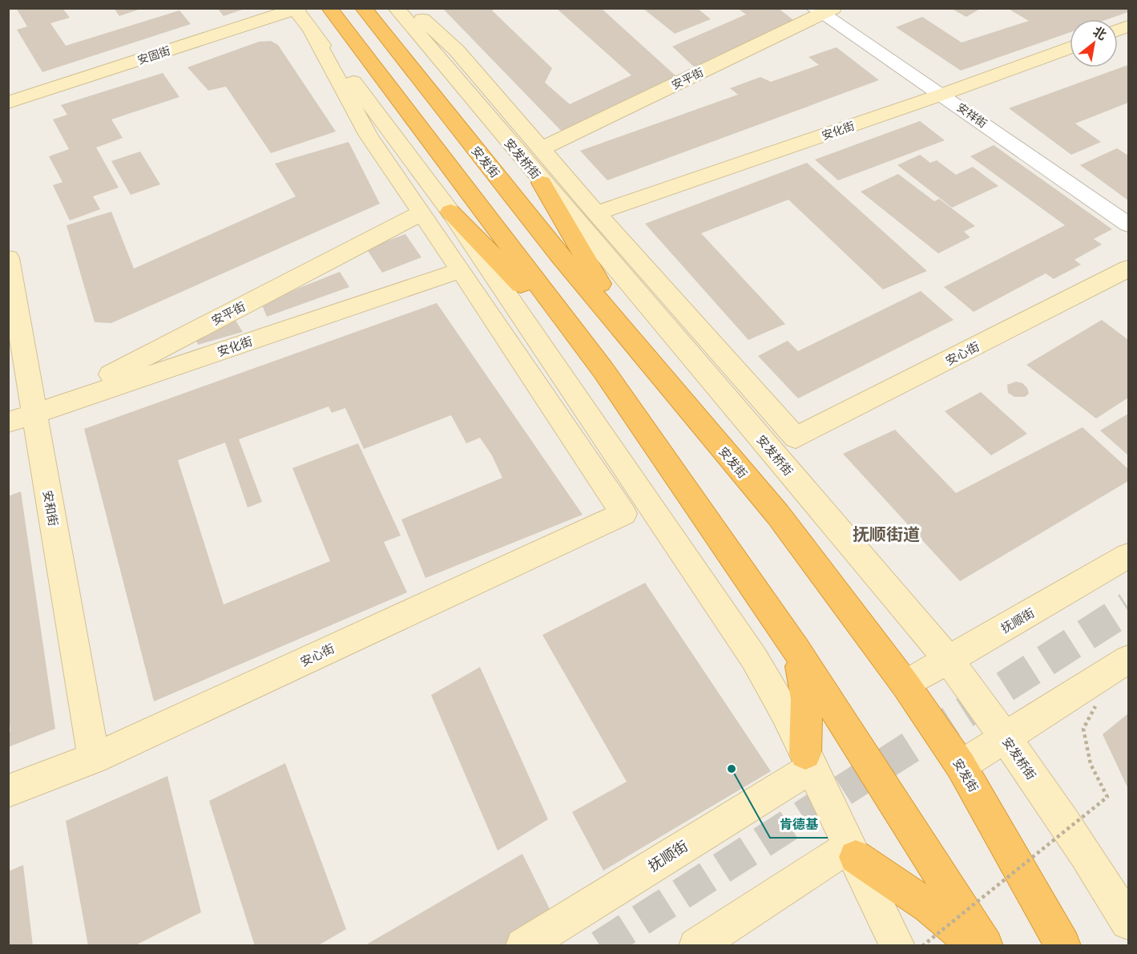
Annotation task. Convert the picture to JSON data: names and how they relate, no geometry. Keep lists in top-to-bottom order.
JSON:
{
  "streets": {
    "highway": ["安发街"],
    "main road": [
      "安固街",
      "安平街",
      "安化街",
      "安发桥街",
      "安心街",
      "安和街",
      "抚顺街"
    ],
    "street": ["安祥街"]
  },
  "crossings": [
    ["安平街", "安祥街"],
    ["安平街", "安化街"],
    ["安平街", "安和街"],
    ["安祥街", "安化街"],
    ["安化街", "安心街"],
    ["安化街", "安和街"],
    ["安发桥街", "抚顺街"],
    ["安发街", "抚顺街"],
    ["安心街", "安和街"]
  ],
  "districts": ["抚顺街道"],
  "places": ["肯德基"],
  "north": "top right"
}
